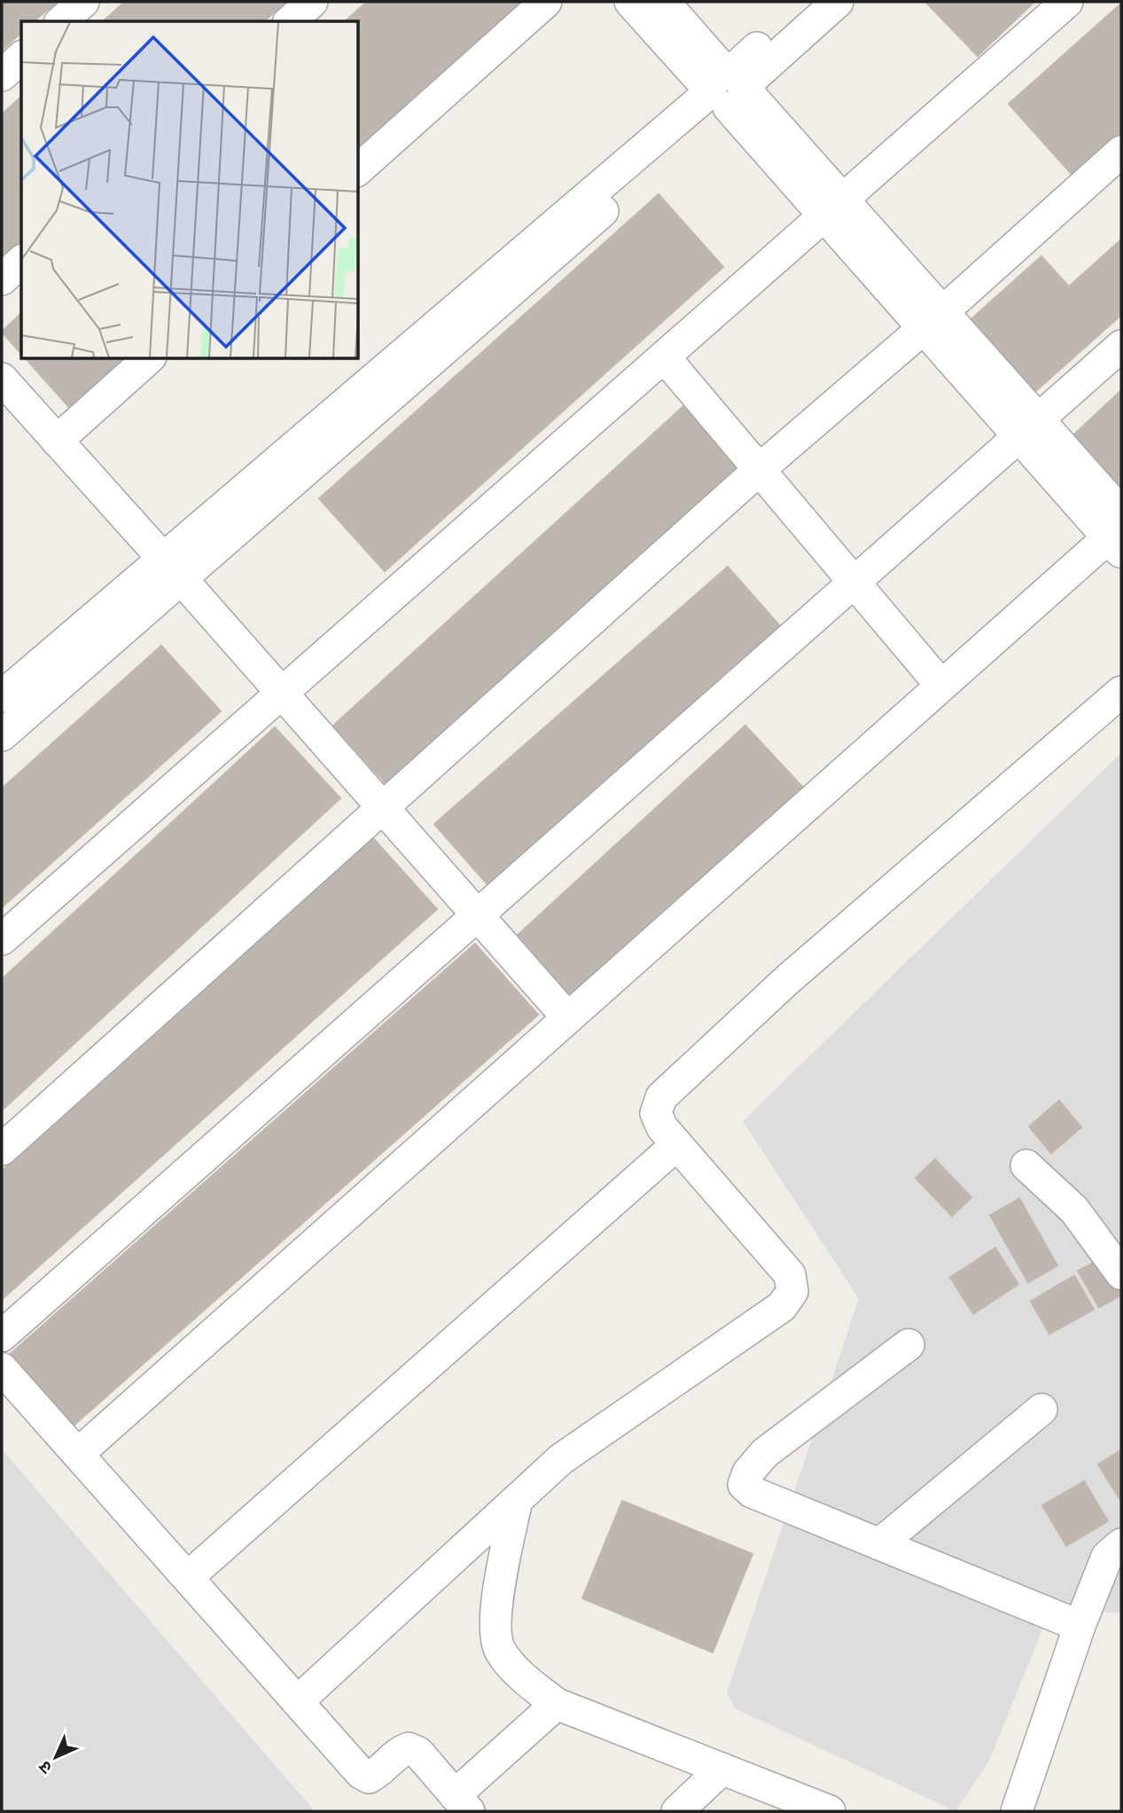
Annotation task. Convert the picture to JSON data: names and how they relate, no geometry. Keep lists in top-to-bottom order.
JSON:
{
  "north": "bottom left"
}
